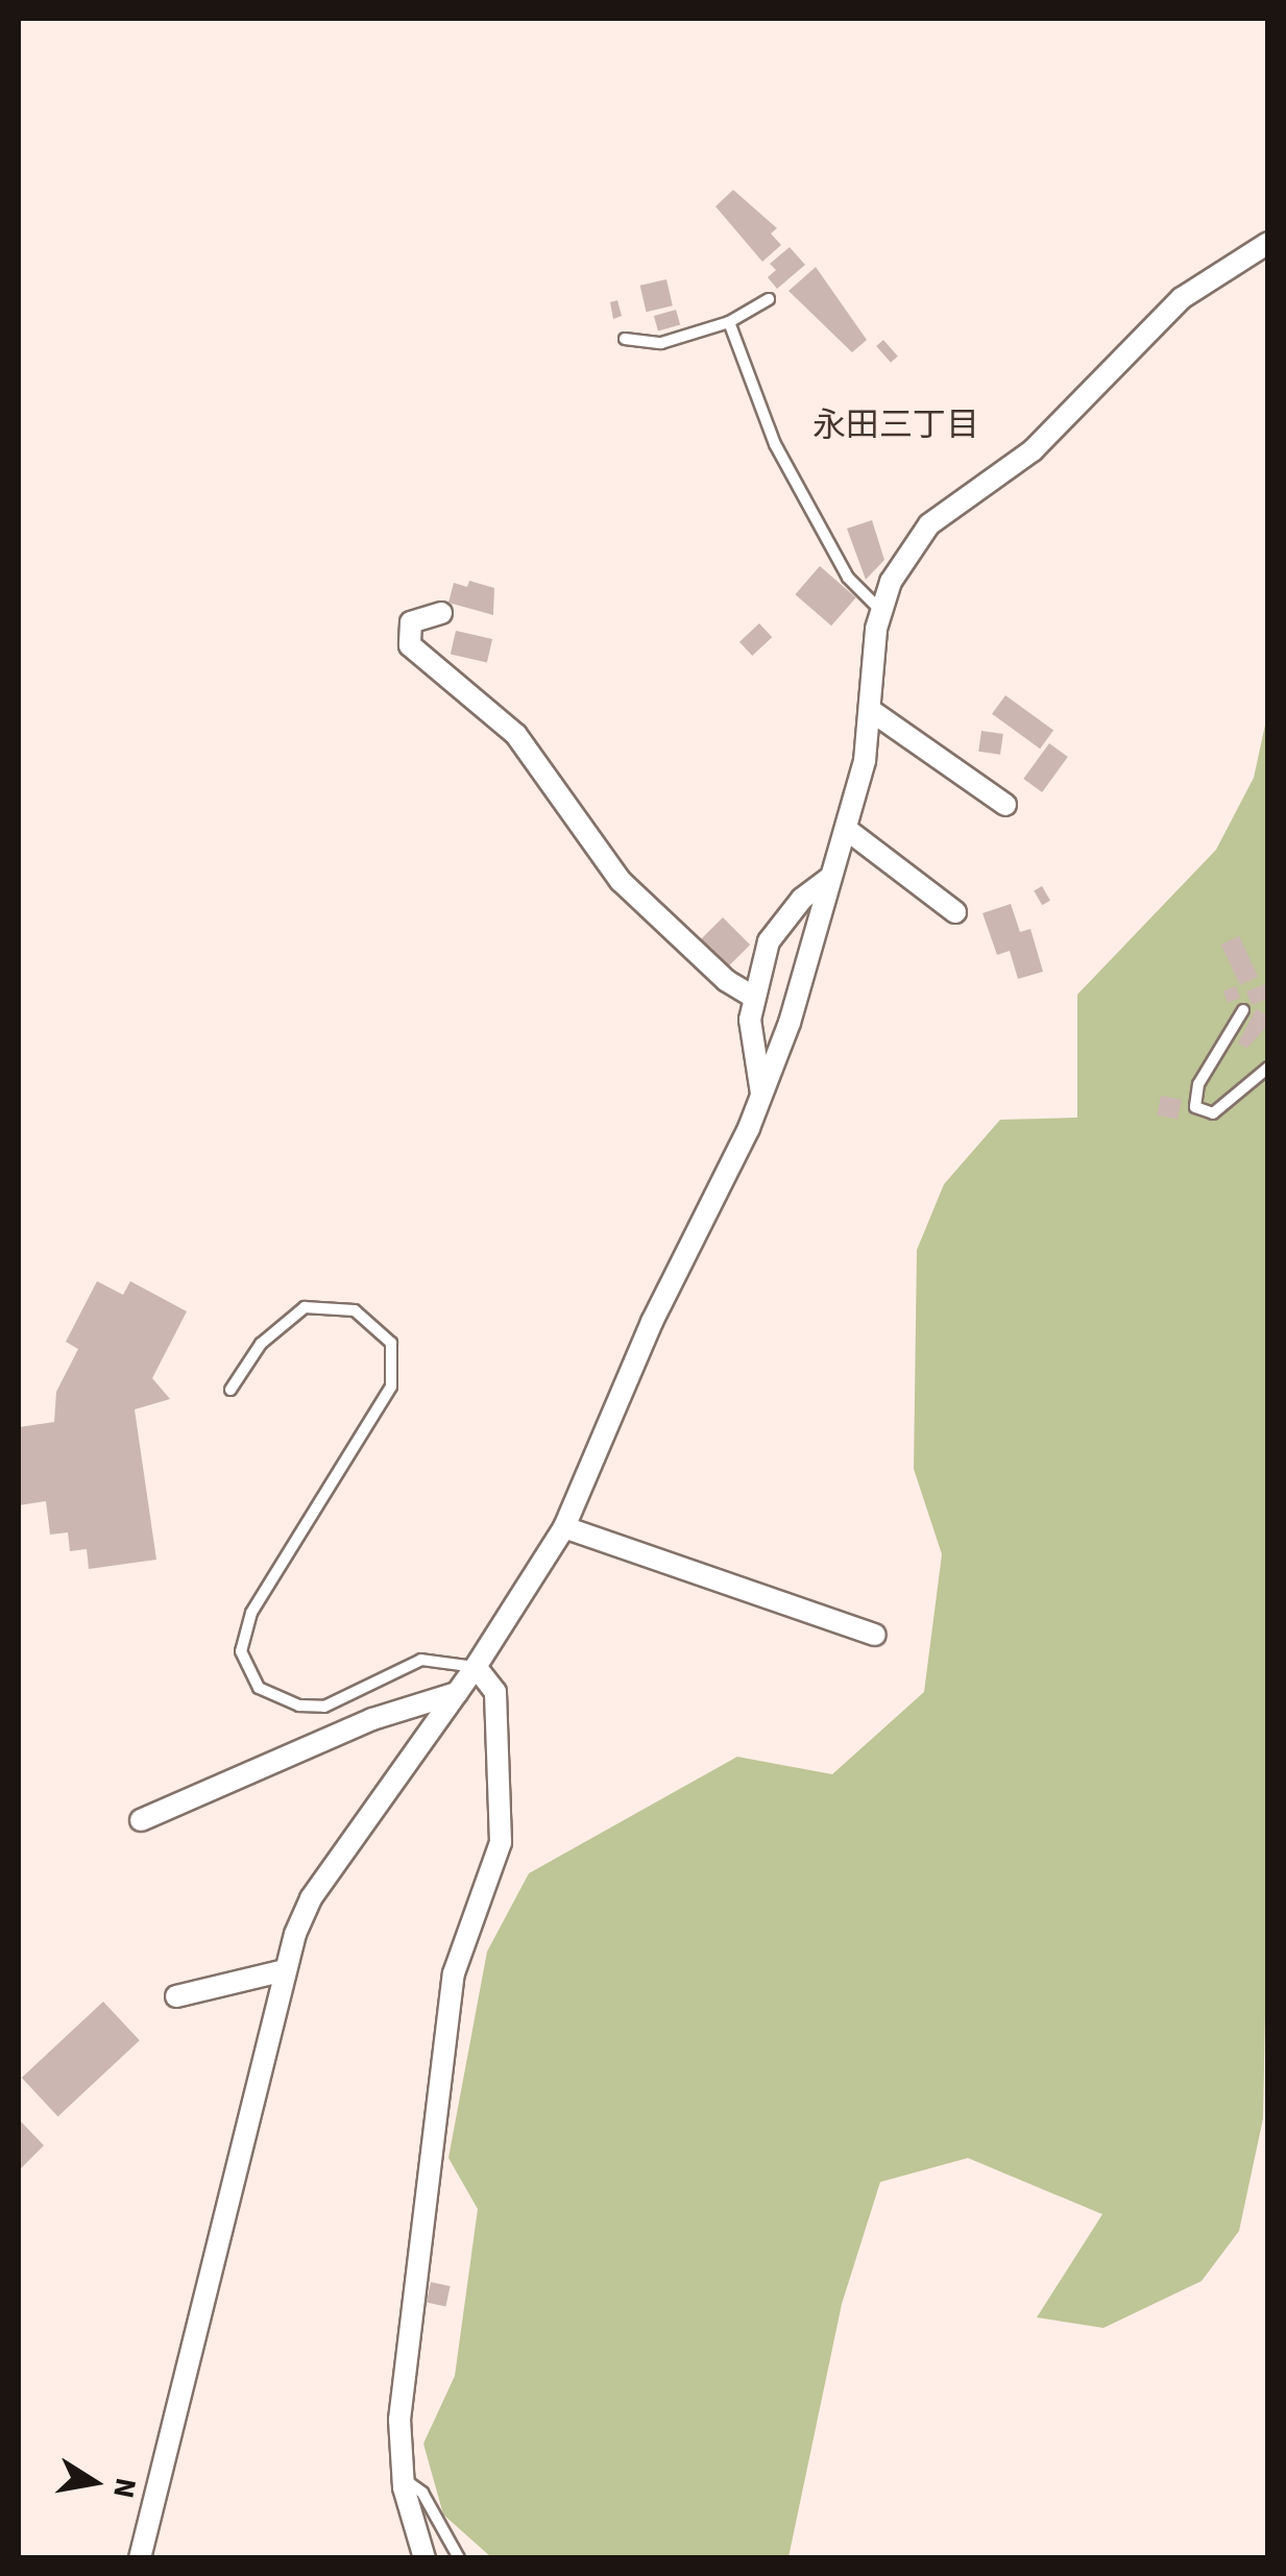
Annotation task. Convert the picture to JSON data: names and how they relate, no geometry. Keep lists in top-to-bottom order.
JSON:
{
  "districts": ["永田三丁目"],
  "north": "right"
}
